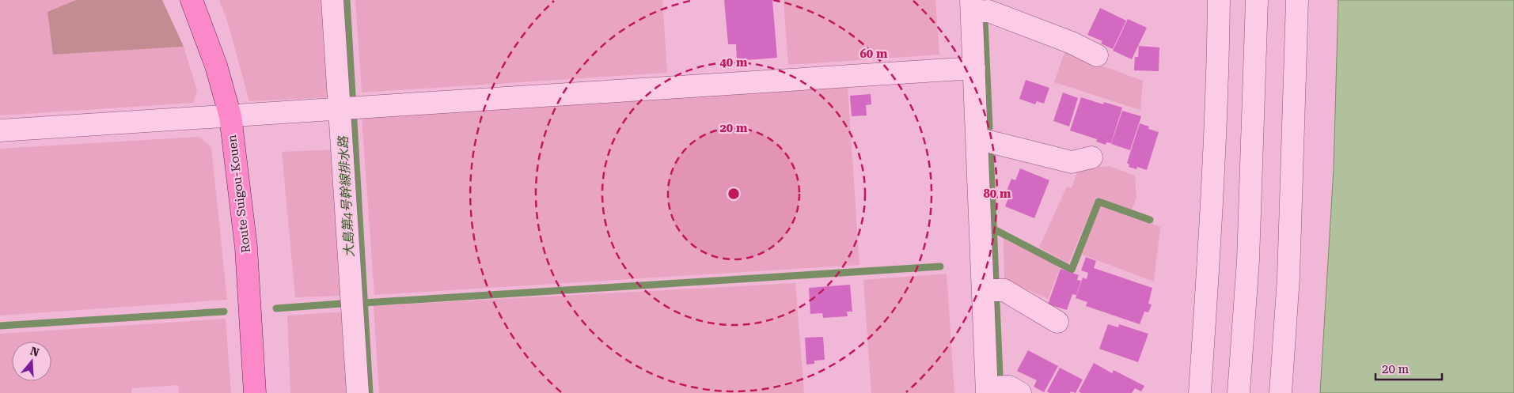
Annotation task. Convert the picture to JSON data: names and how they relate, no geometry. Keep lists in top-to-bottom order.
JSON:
{
  "streets": {
    "main road": ["Route Suigou-Kouen"]
  },
  "water": ["大島第4号幹線排水路"],
  "scale_bar": "20 m",
  "north": "top",
  "rings": [
    "60 m",
    "40 m",
    "20 m",
    "80 m"
  ]
}
